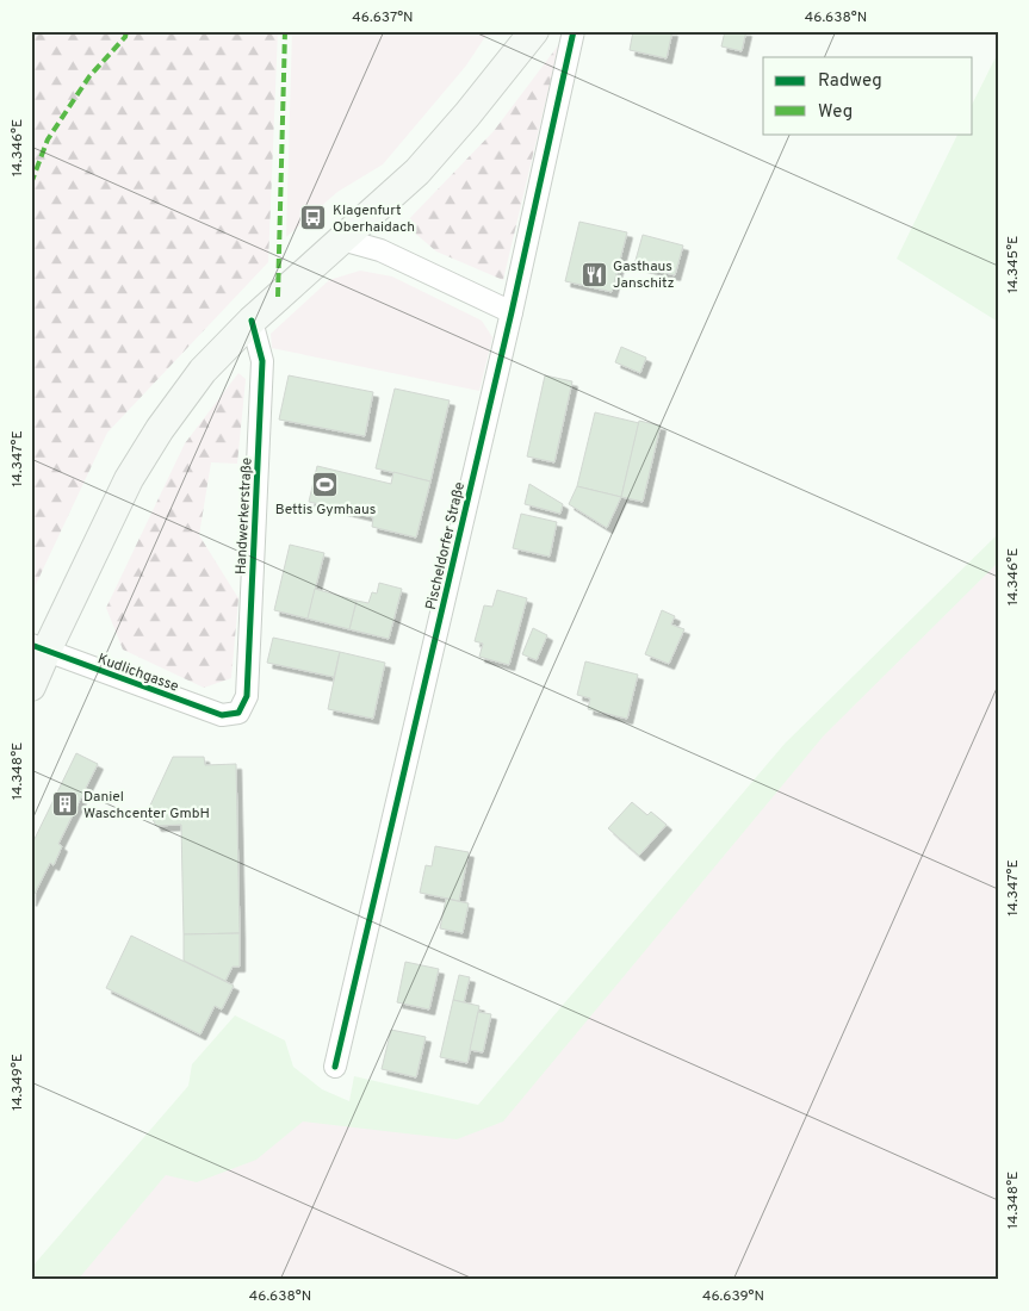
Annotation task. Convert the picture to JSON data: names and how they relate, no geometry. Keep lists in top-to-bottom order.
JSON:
{
  "streets": {
    "street": ["Handwerkerstraße", "Pischeldorfer Straße", "Kudlichgasse"]
  },
  "crossings": [
    ["Handwerkerstraße", "Kudlichgasse"]
  ],
  "places": {
    "bus stop": ["Klagenfurt Oberhaidach"],
    "restaurant": ["Gasthaus Janschitz"],
    "sports": ["Bettis Gymhaus"],
    "building": ["Daniel Waschcenter GmbH"]
  },
  "legend": ["Radweg", "Weg"],
  "coordinates": [
    "46.637°N",
    "46.638°N",
    "14.346°E",
    "14.345°E",
    "14.347°E",
    "14.348°E",
    "14.349°E",
    "46.639°N"
  ]
}
